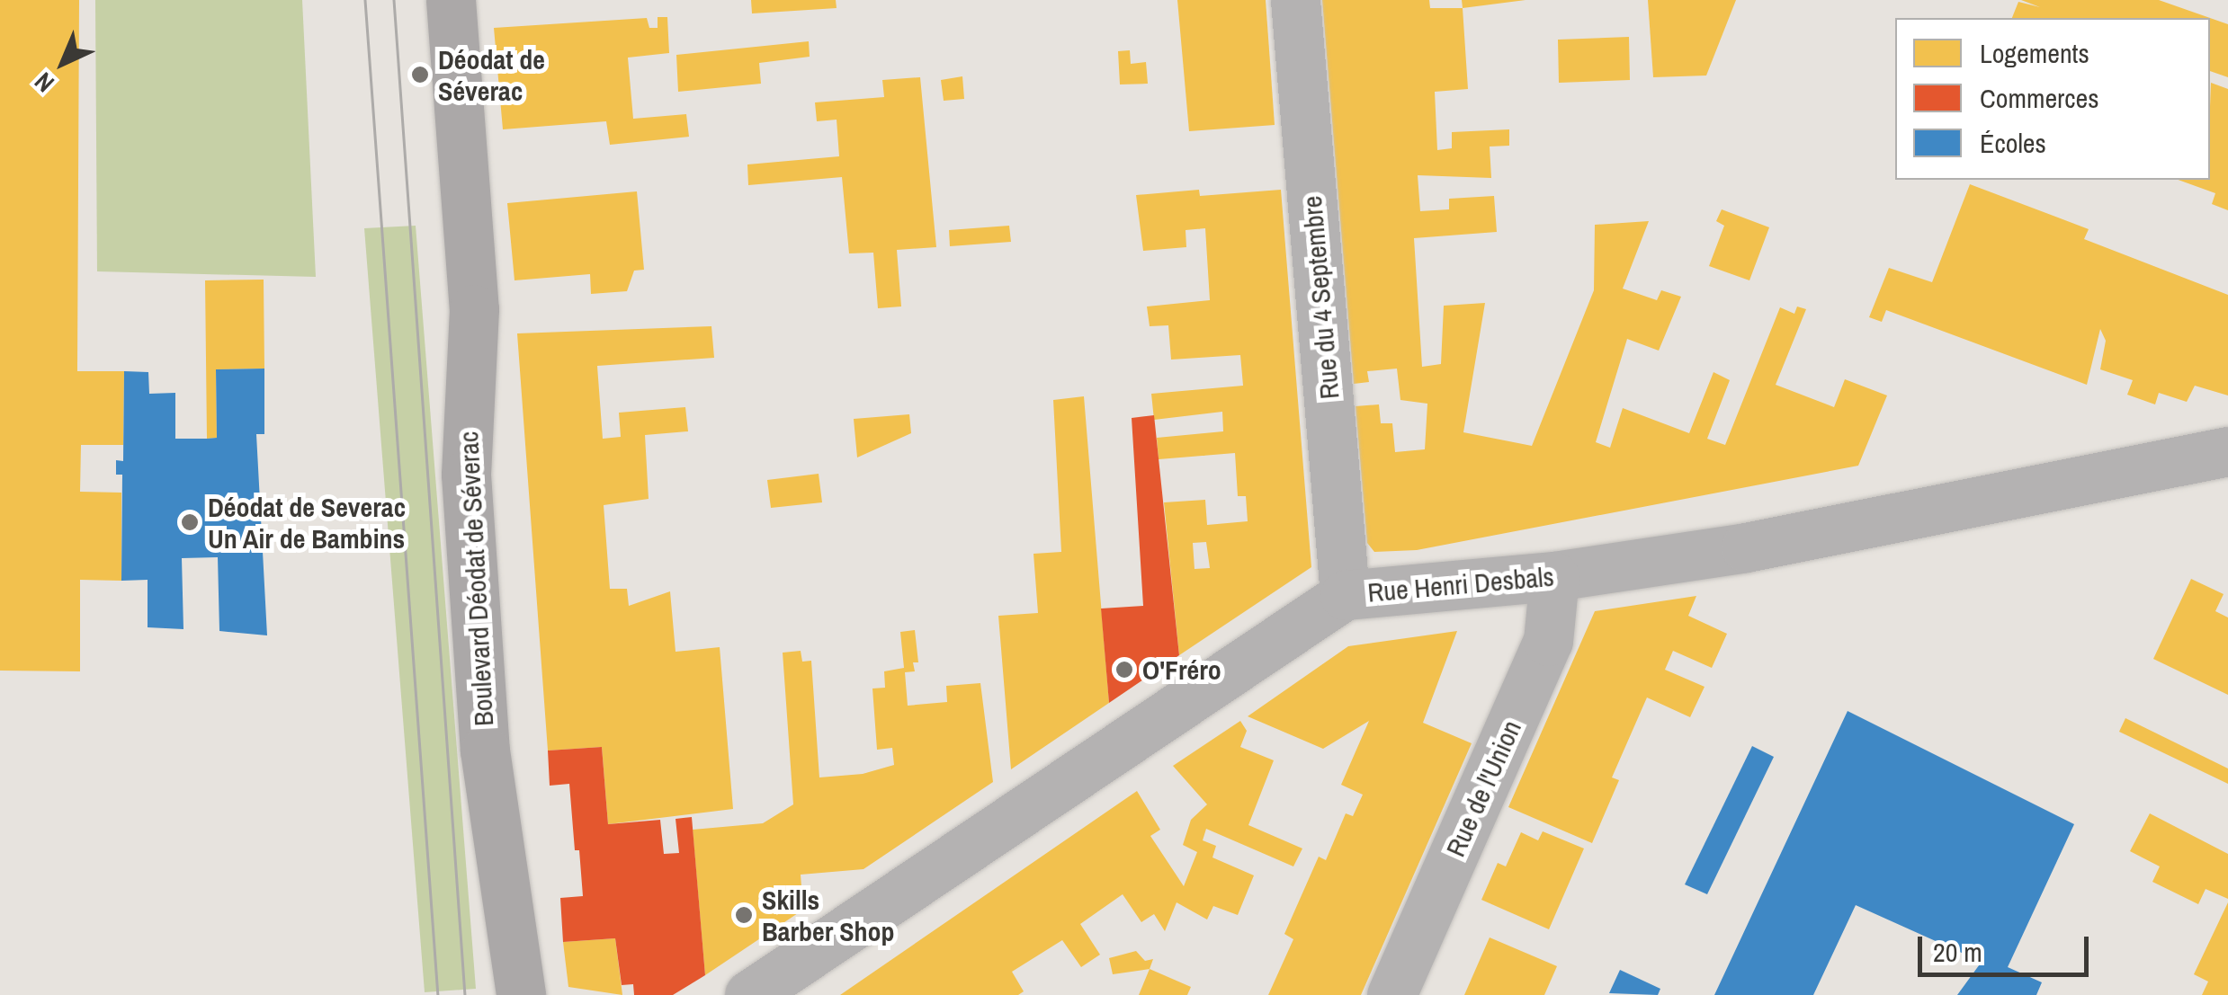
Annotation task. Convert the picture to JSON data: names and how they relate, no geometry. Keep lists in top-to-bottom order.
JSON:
{
  "streets": {
    "main road": ["Boulevard Déodat de Séverac"],
    "street": ["Rue du 4 Septembre", "Rue Henri Desbals", "Rue de l'Union"]
  },
  "crossings": [
    ["Rue du 4 Septembre", "Rue Henri Desbals"],
    ["Rue Henri Desbals", "Rue de l'Union"]
  ],
  "places": [
    "Déodat de Séverac",
    "Déodat de Severac Un Air de Bambins",
    "O'Fréro",
    "Skills Barber Shop"
  ],
  "legend": ["Logements", "Commerces", "Écoles"],
  "scale_bar": "20 m",
  "north": "bottom left"
}
